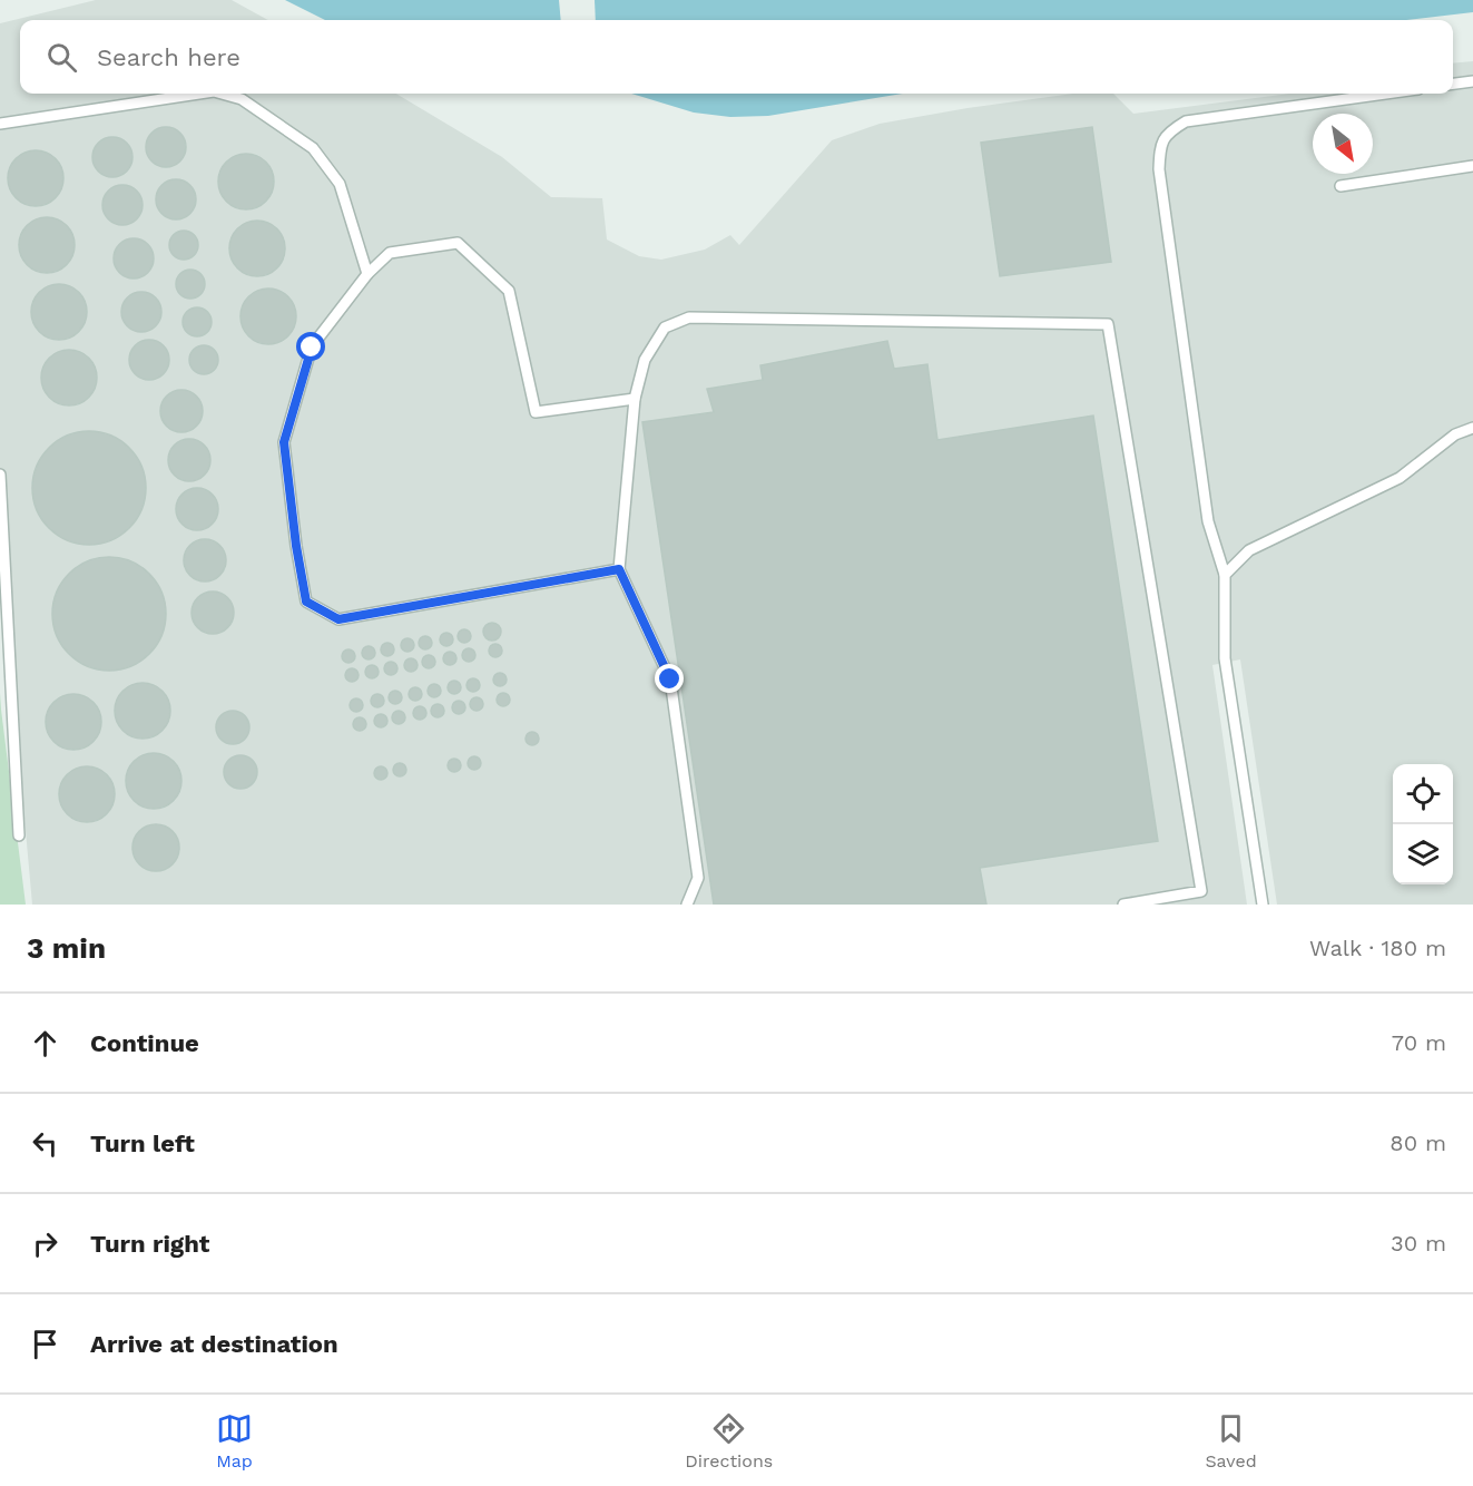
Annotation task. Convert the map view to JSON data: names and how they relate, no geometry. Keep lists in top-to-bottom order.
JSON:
{
  "north": "bottom right",
  "page": {
    "search": "Search here",
    "heading": ["3 min", "Walk · 180 m"],
    "list": [
      ["Continue", "70 m"],
      ["Turn left", "80 m"],
      ["Turn right", "30 m"],
      "Arrive at destination"
    ],
    "nav": ["Map", "Directions", "Saved"]
  }
}
